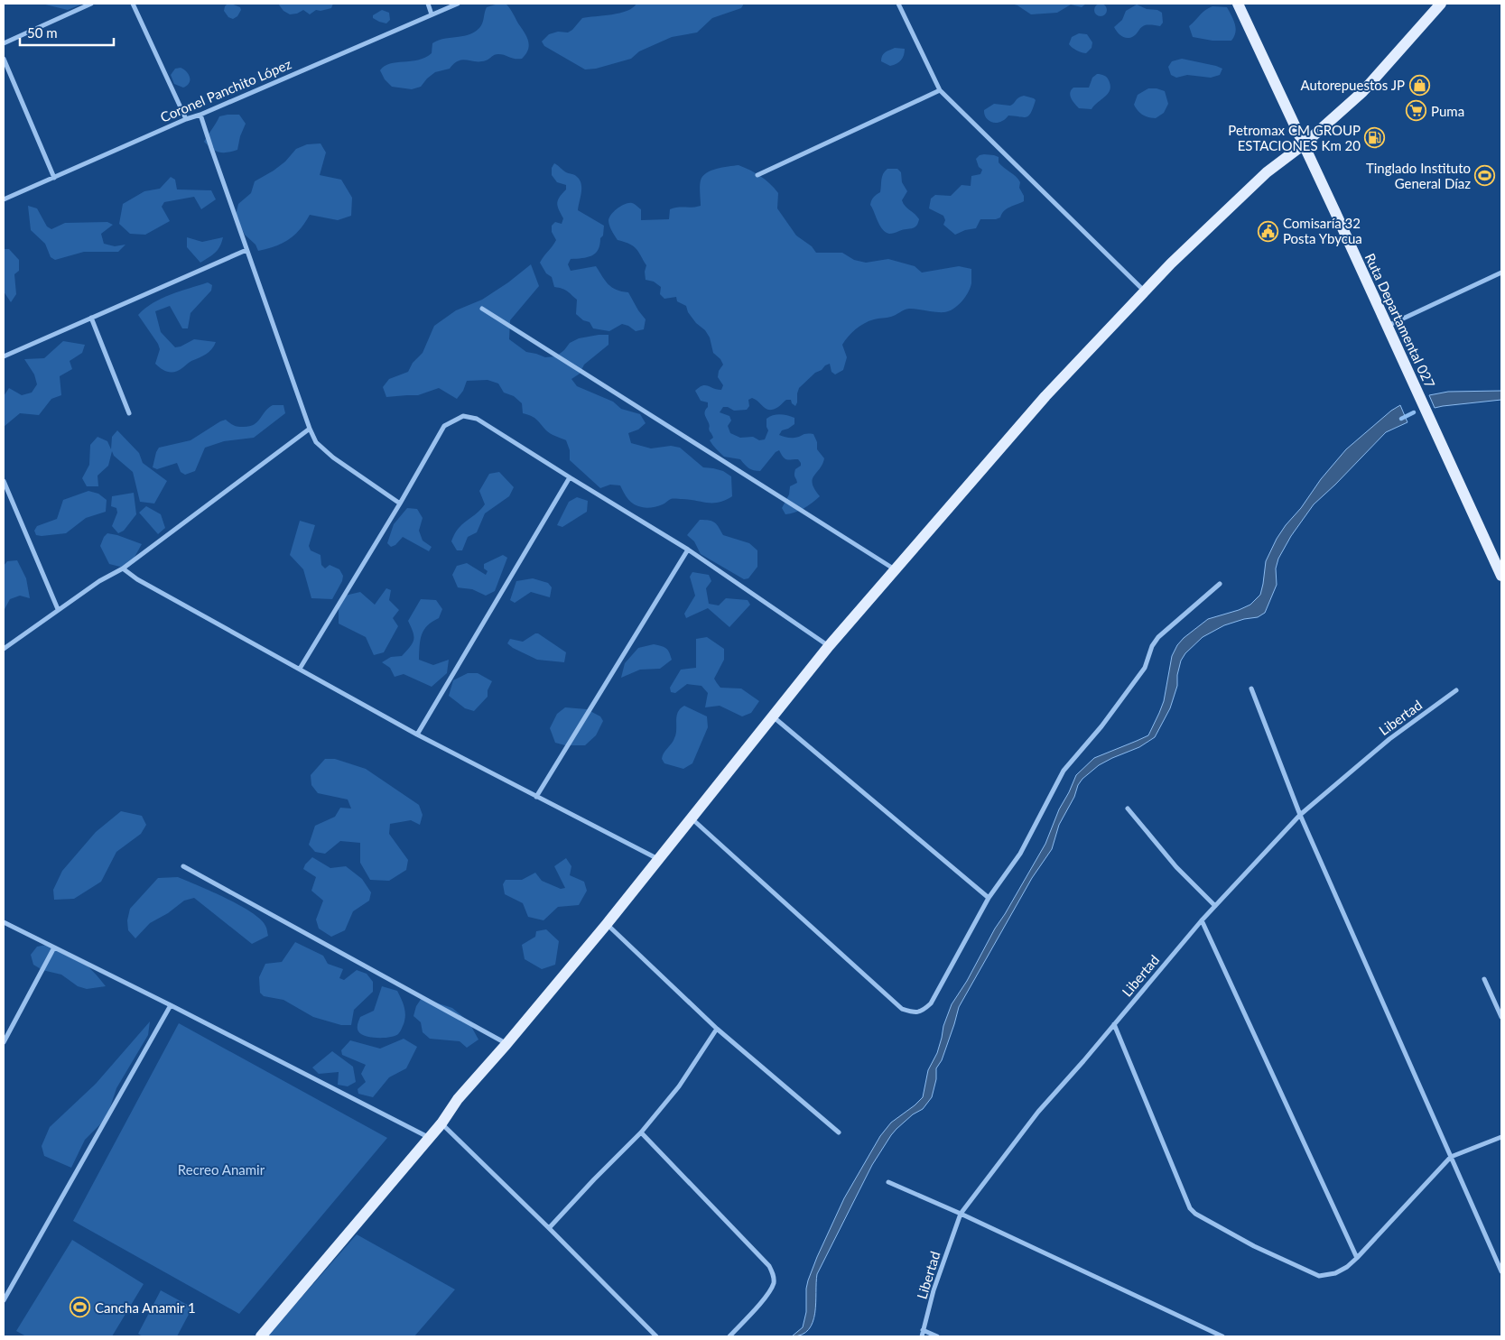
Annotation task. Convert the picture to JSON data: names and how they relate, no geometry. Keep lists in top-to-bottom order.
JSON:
{
  "streets": {
    "main road": ["Ruta Departamental 027"],
    "street": ["Coronel Panchito López", "Libertad"]
  },
  "parks": ["Recreo Anamir"],
  "places": {
    "shop": ["Autorepuestos JP"],
    "supermarket": ["Puma"],
    "fuel station": ["Petromax CM GROUP ESTACIONES Km 20"],
    "sports": ["Tinglado Instituto General Díaz", "Cancha Anamir 1"],
    "public building": ["Comisaría 32 Posta Ybycua"]
  },
  "scale_bar": "50 m"
}
